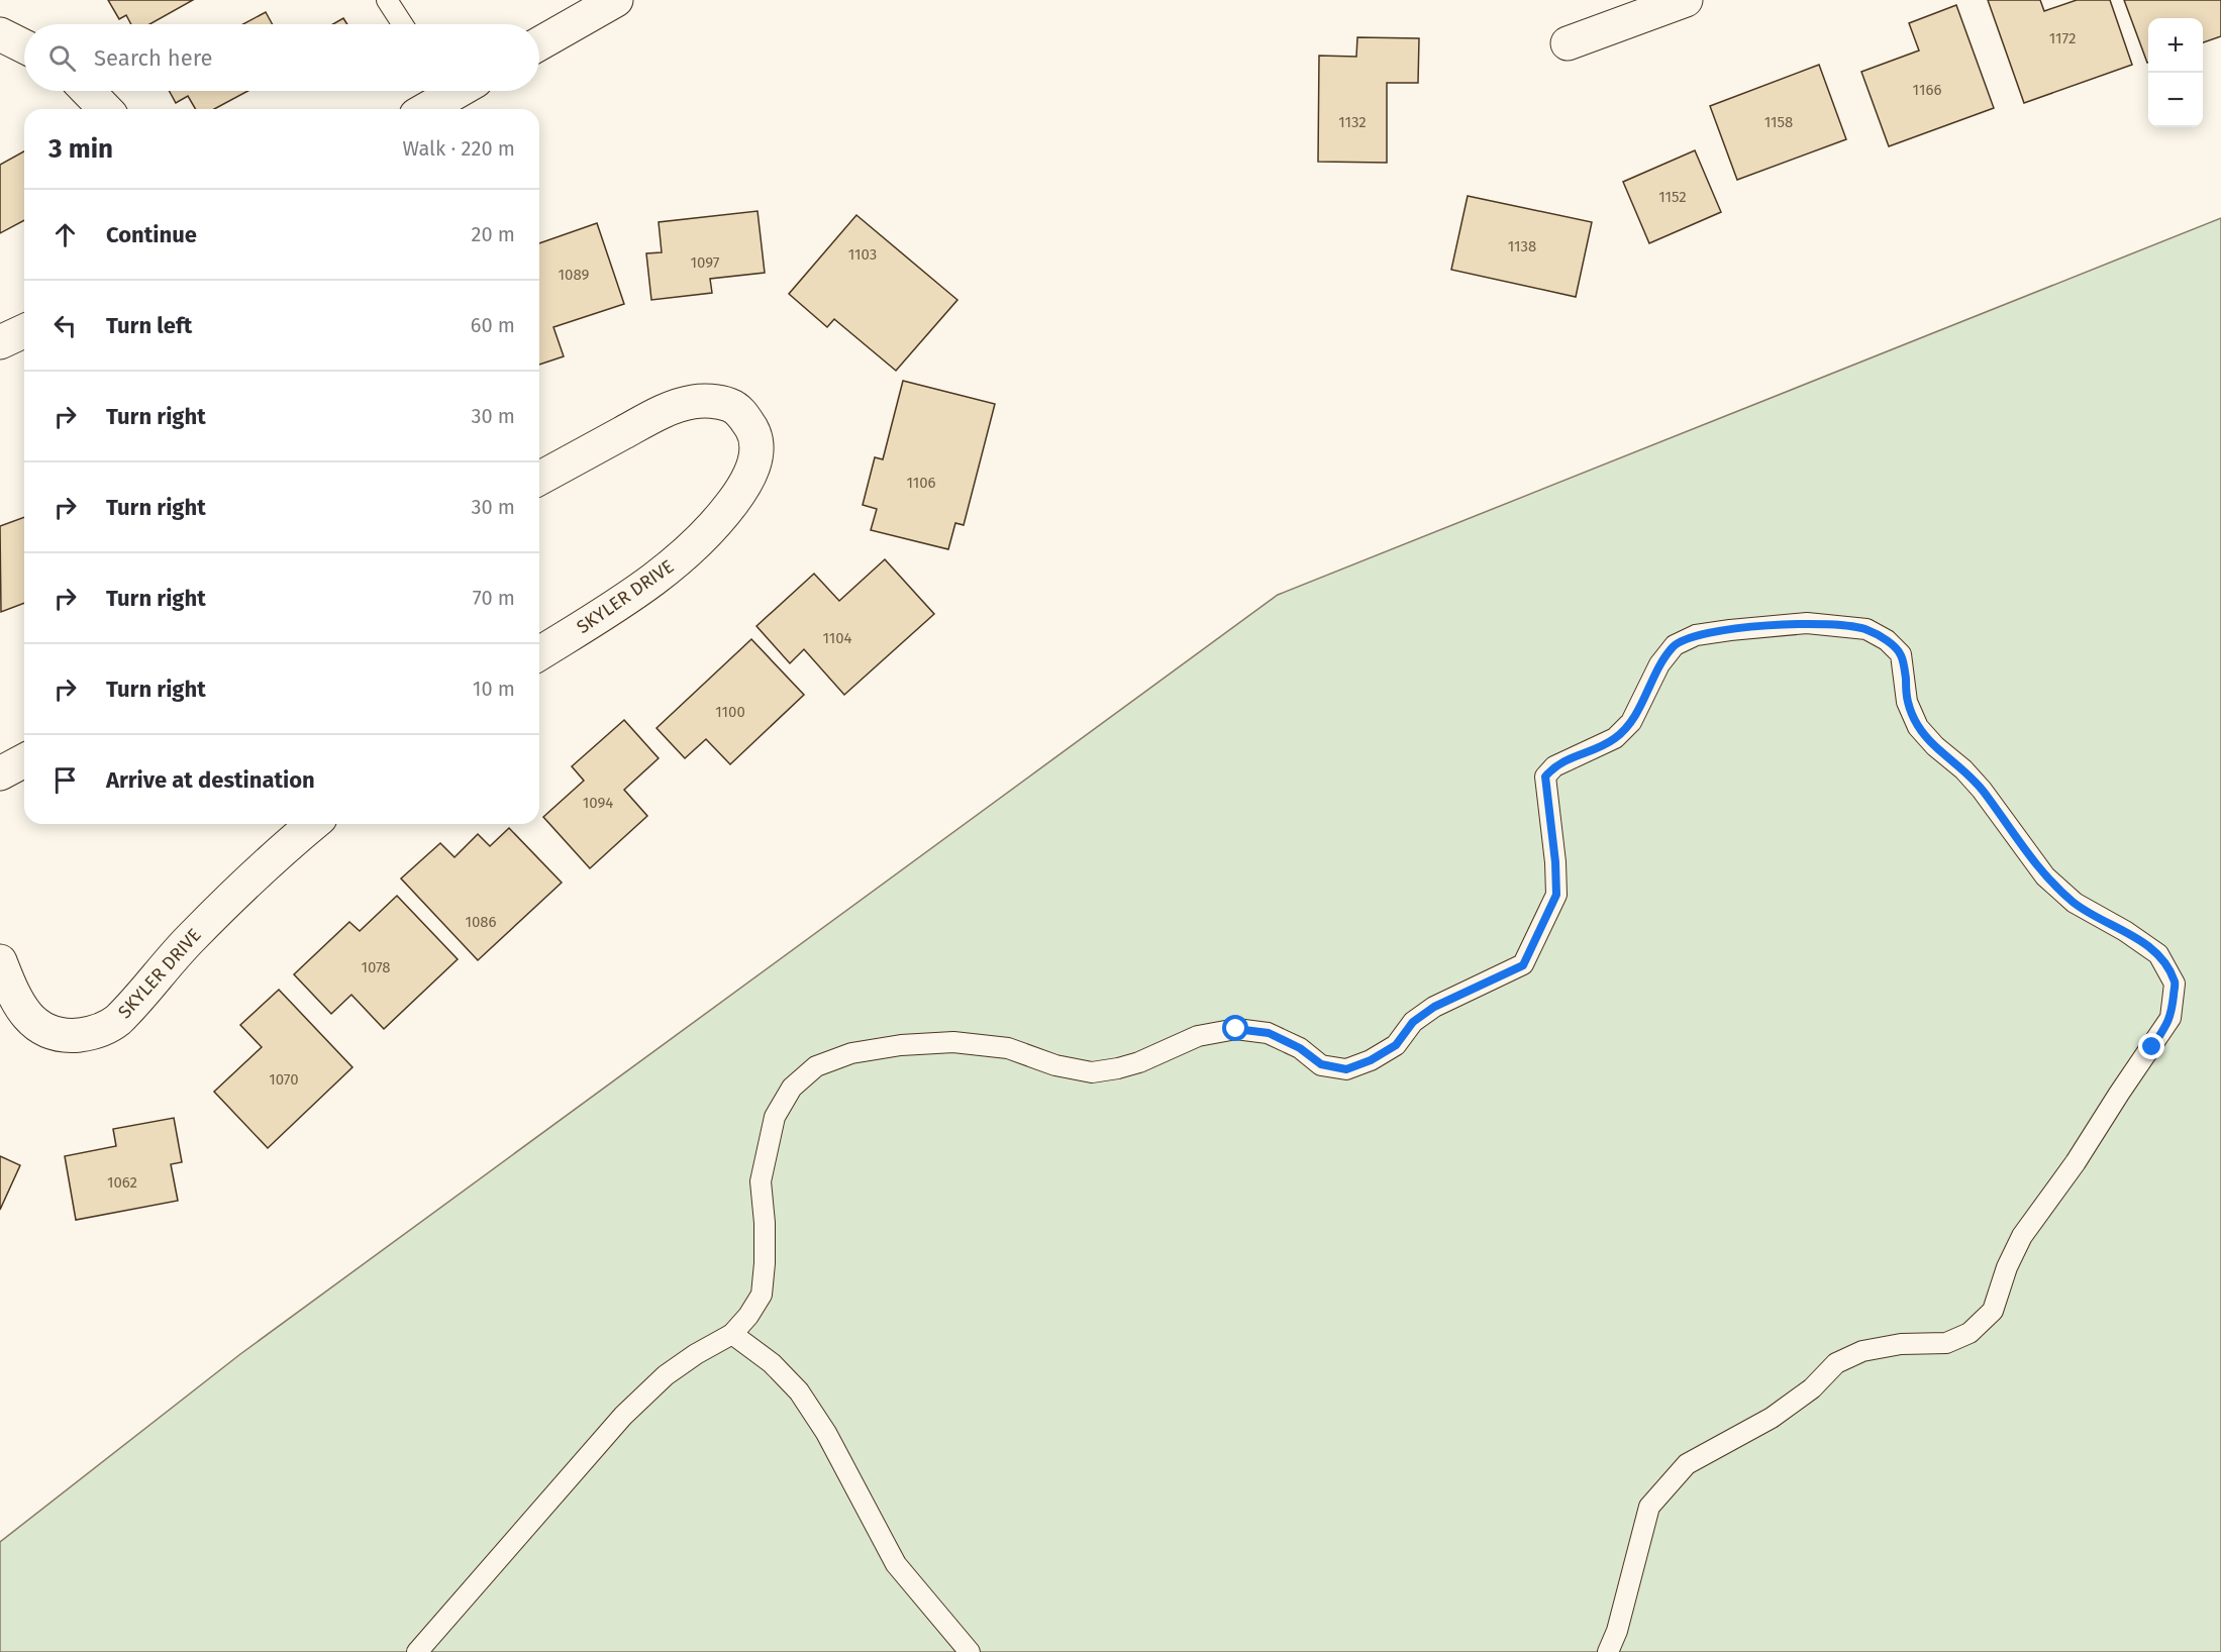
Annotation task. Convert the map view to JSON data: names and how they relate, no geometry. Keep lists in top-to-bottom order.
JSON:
{
  "streets": {
    "street": ["SKYLER DRIVE"]
  },
  "house_numbers": [
    "1172",
    "1166",
    "1132",
    "1158",
    "1152",
    "1138",
    "1103",
    "1097",
    "1089",
    "1106",
    "1104",
    "1100",
    "1094",
    "1086",
    "1078",
    "1070",
    "1062"
  ],
  "page": {
    "map_buttons": ["+", "−"],
    "search": "Search here",
    "heading": ["3 min", "Walk · 220 m"],
    "list": [
      ["Continue", "20 m"],
      ["Turn left", "60 m"],
      ["Turn right", "30 m"],
      ["Turn right", "30 m"],
      ["Turn right", "70 m"],
      ["Turn right", "10 m"],
      "Arrive at destination"
    ]
  }
}
